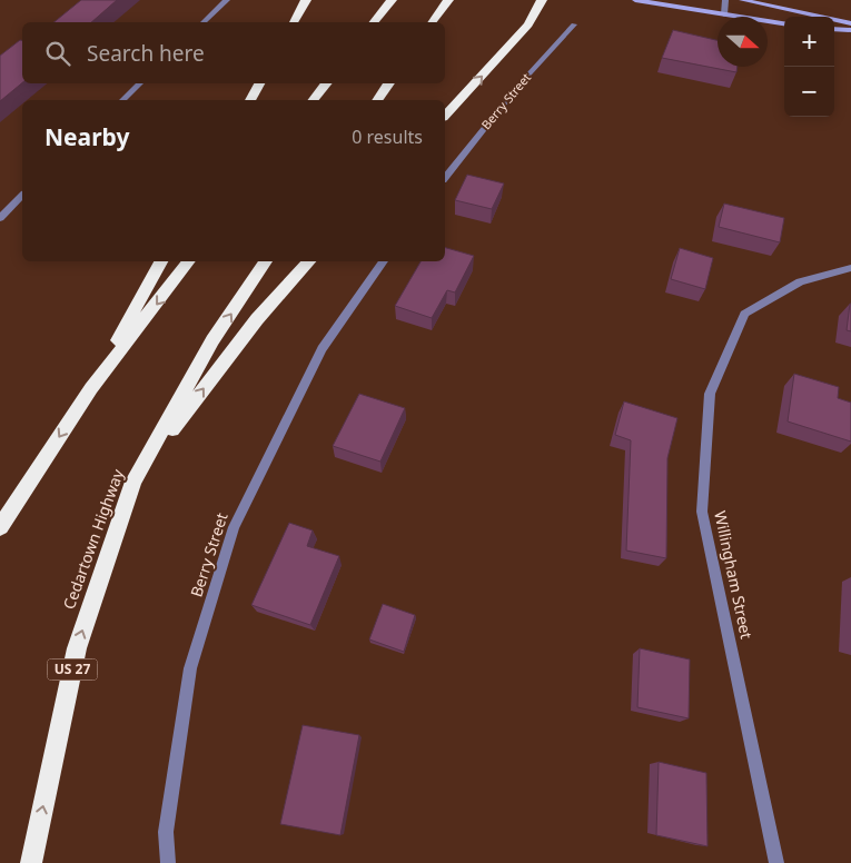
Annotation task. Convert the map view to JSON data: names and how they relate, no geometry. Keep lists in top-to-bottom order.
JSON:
{
  "streets": {
    "highway": ["Cedartown Highway", "US 27"],
    "street": ["Berry Street", "Willingham Street"]
  },
  "north": "right",
  "page": {
    "map_buttons": ["+", "−"],
    "search": "Search here",
    "heading": ["Nearby", "0 results"]
  }
}
